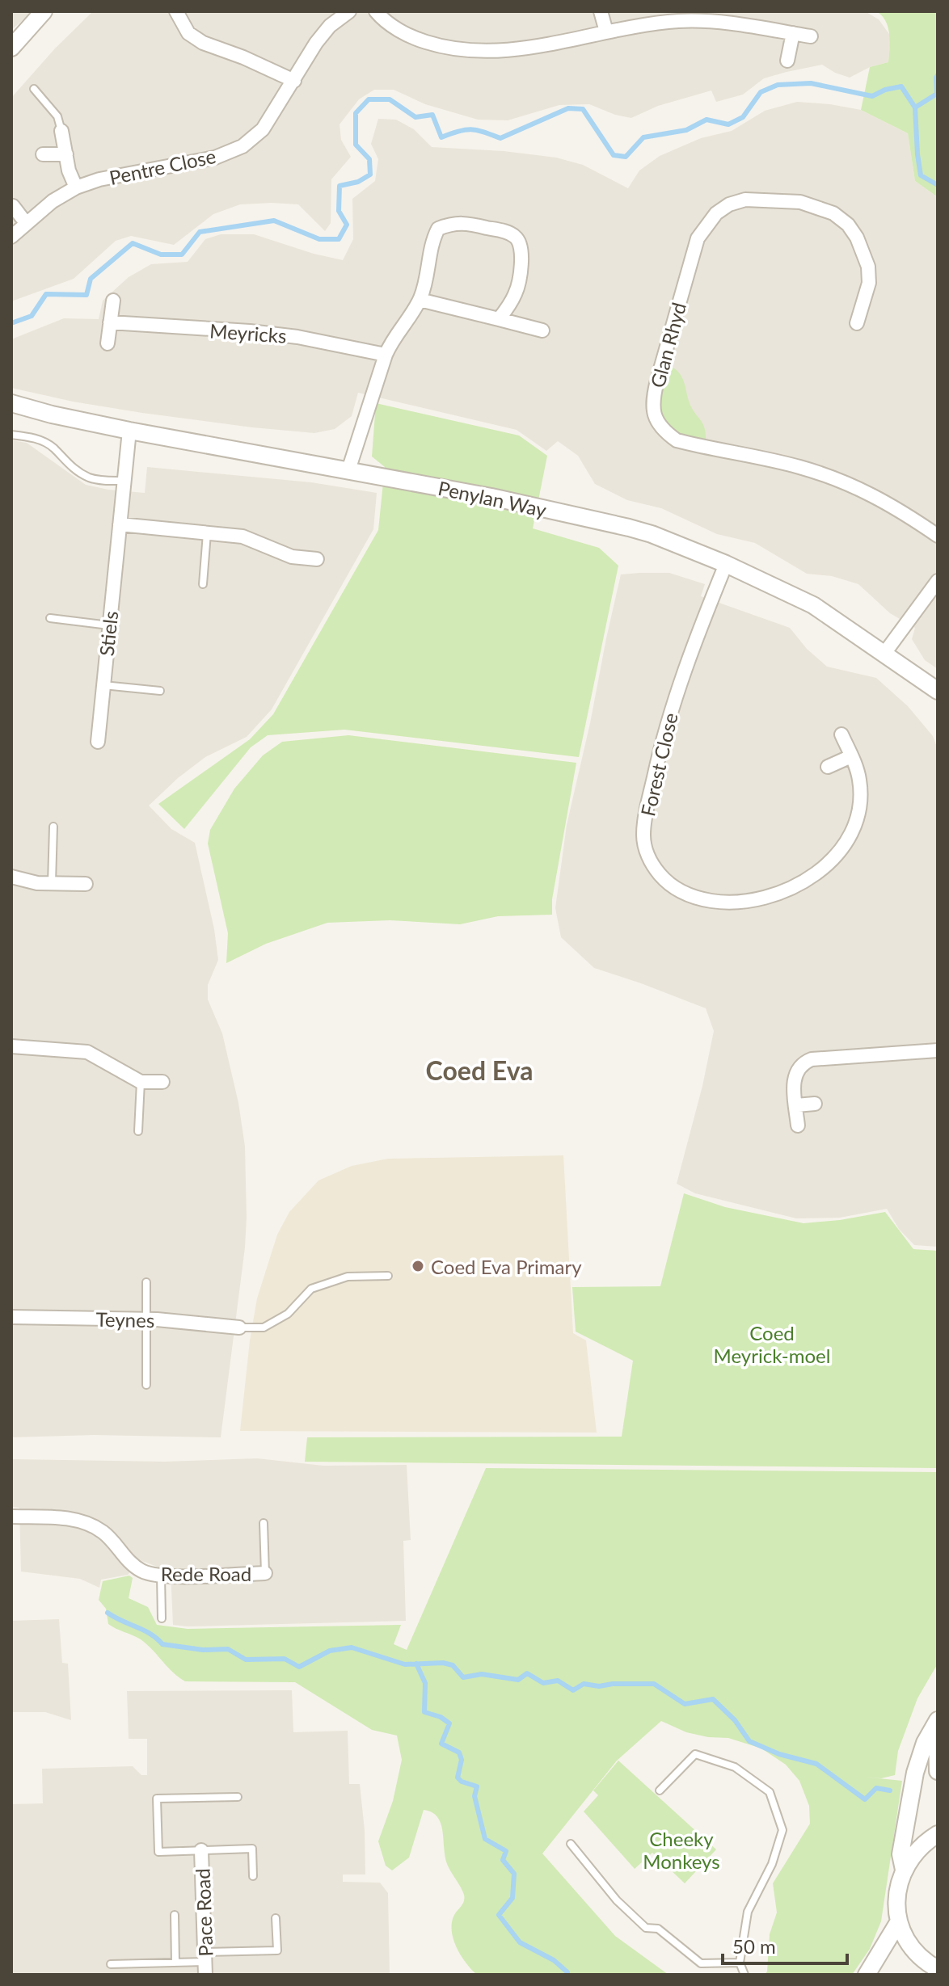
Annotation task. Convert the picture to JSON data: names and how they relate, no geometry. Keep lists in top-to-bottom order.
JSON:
{
  "streets": {
    "street": [
      "Pentre Close",
      "Meyricks",
      "Glan Rhyd",
      "Penylan Way",
      "Stiels",
      "Forest Close",
      "Teynes",
      "Rede Road",
      "Pace Road"
    ]
  },
  "crossings": [
    ["Penylan Way", "Stiels"],
    ["Penylan Way", "Forest Close"]
  ],
  "districts": ["Coed Eva"],
  "parks": ["Coed Meyrick-moel", "Cheeky Monkeys"],
  "places": ["Coed Eva Primary"],
  "scale_bar": "50 m"
}
